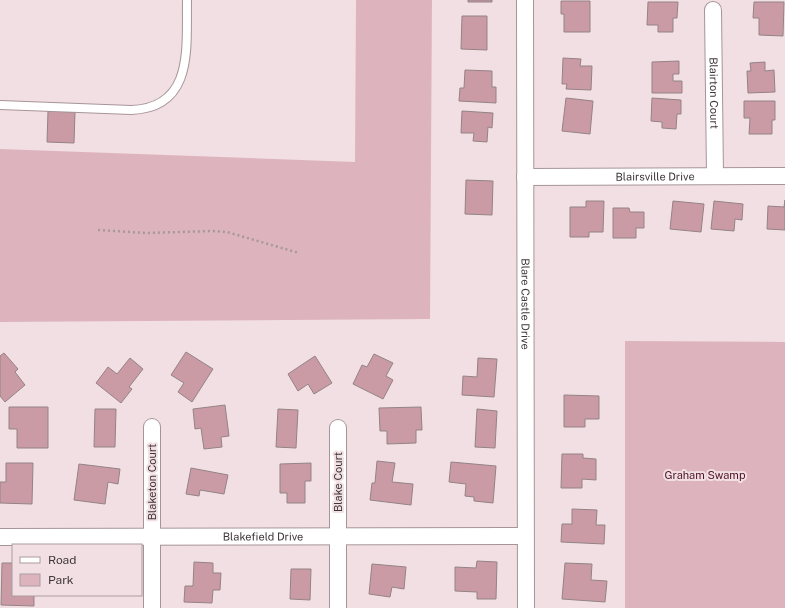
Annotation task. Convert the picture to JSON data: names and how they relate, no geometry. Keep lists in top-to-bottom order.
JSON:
{
  "streets": {
    "street": [
      "Blairton Court",
      "Blairsville Drive",
      "Blare Castle Drive",
      "Blaketon Court",
      "Blake Court",
      "Blakefield Drive"
    ]
  },
  "crossings": [
    ["Blairton Court", "Blairsville Drive"],
    ["Blairsville Drive", "Blare Castle Drive"],
    ["Blare Castle Drive", "Blakefield Drive"],
    ["Blaketon Court", "Blakefield Drive"],
    ["Blake Court", "Blakefield Drive"]
  ],
  "parks": ["Graham Swamp"],
  "legend": ["Road", "Park"]
}
